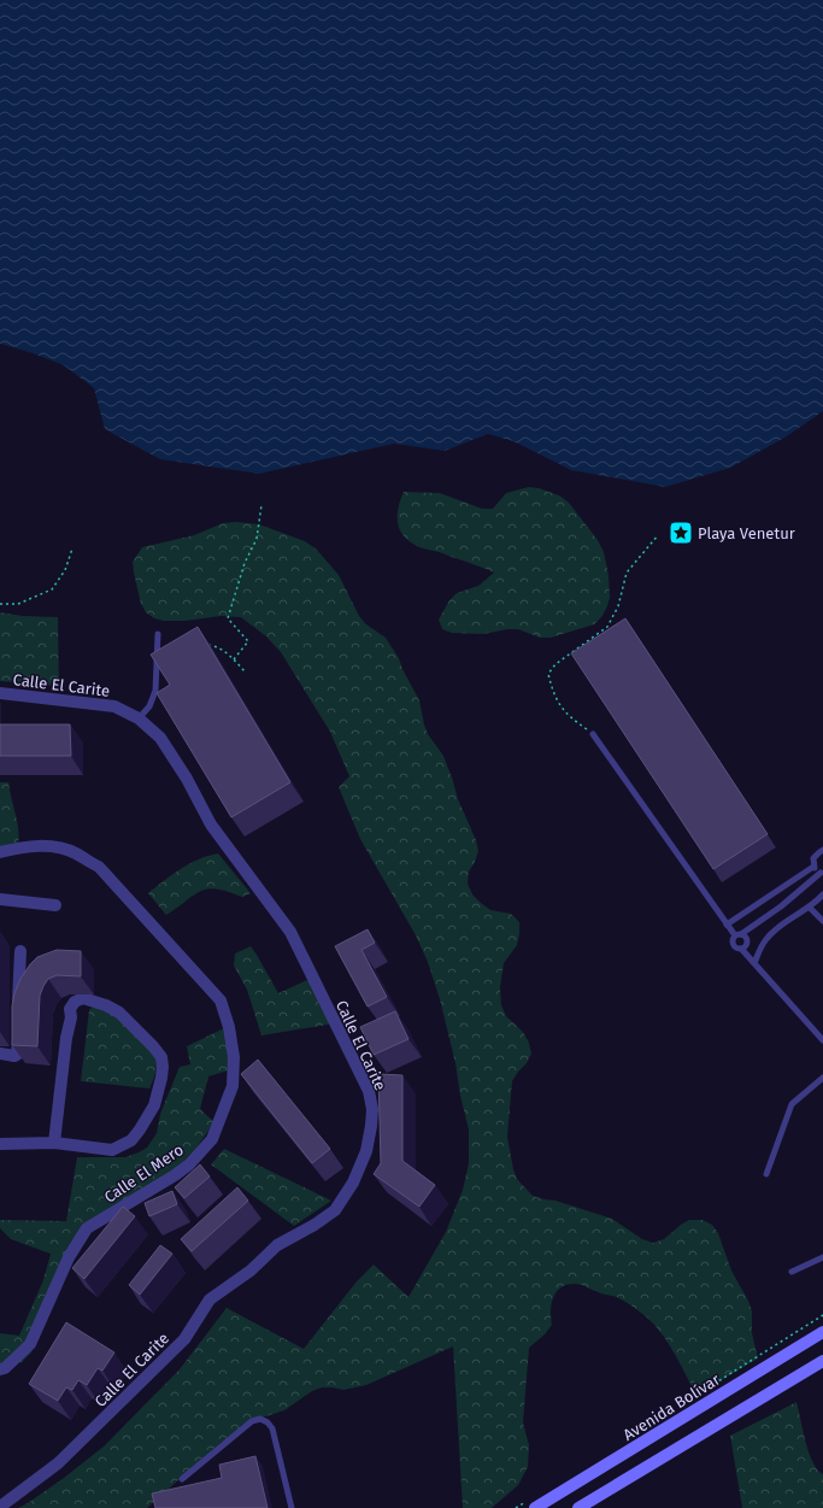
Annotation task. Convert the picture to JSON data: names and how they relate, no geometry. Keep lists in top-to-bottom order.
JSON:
{
  "streets": {
    "street": ["Calle El Carite", "Calle El Mero", "Avenida Bolívar"]
  },
  "places": {
    "place": ["Playa Venetur"]
  }
}
